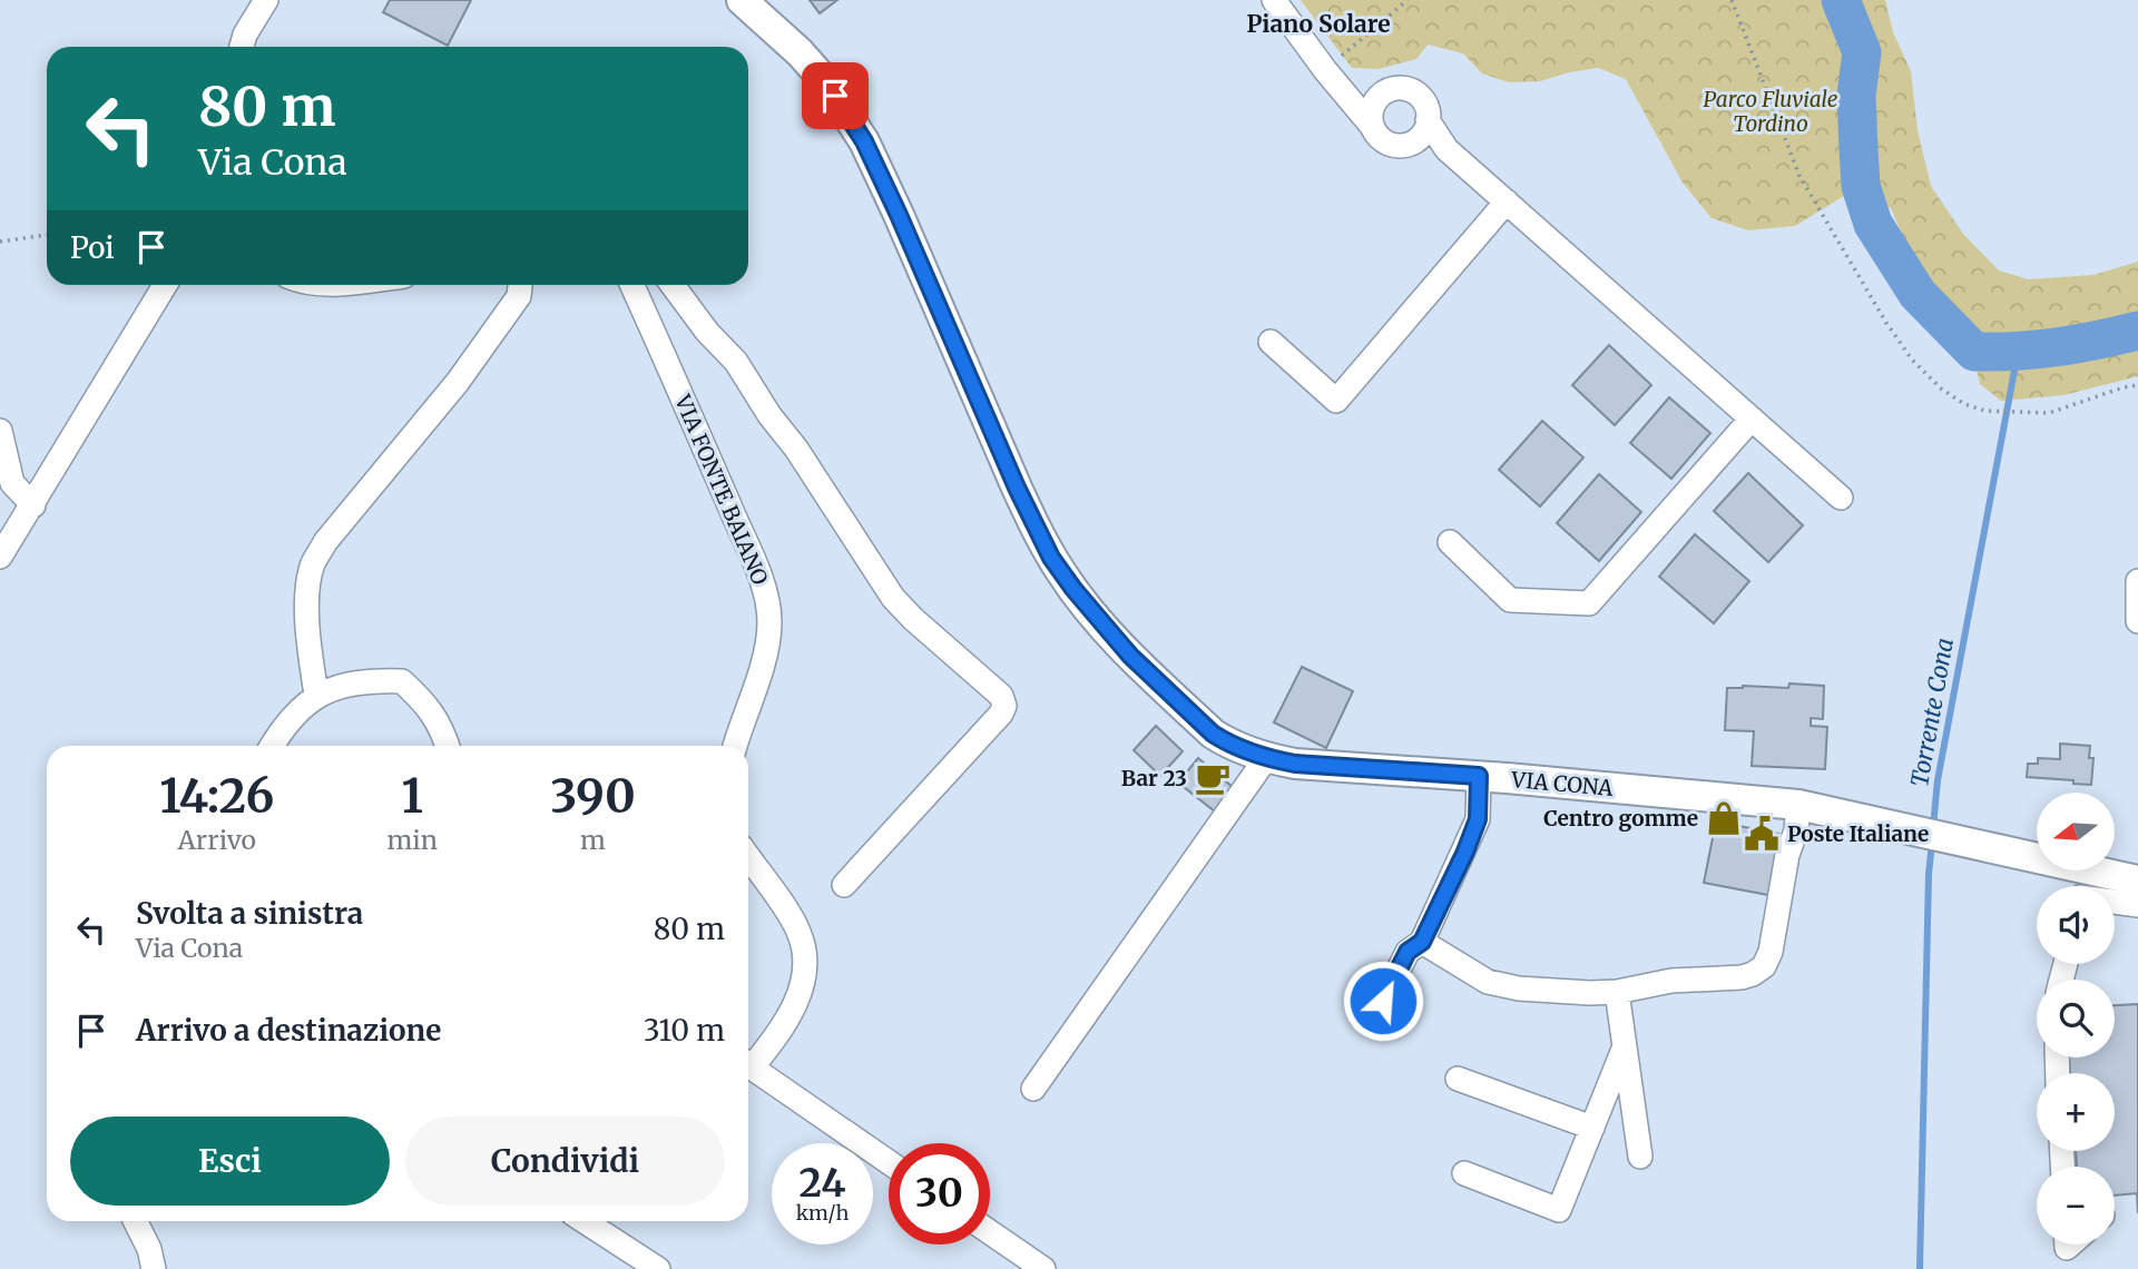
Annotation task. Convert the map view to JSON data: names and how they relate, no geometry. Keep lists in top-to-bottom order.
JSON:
{
  "streets": {
    "main road": ["VIA CONA"],
    "street": ["VIA FONTE BAIANO"]
  },
  "districts": ["Piano Solare"],
  "water": ["Torrente Cona"],
  "parks": ["Parco Fluviale Tordino"],
  "places": {
    "cafe": ["Bar 23"],
    "shop": ["Centro gomme"],
    "public building": ["Poste Italiane"]
  },
  "north": "left",
  "page": {
    "turn": ["80 m", "Via Cona"],
    "then": "Poi",
    "eta": [
      "14:26",
      "Arrivo",
      "1",
      "min",
      "390",
      "m"
    ],
    "map_buttons": ["+", "−"],
    "list": [
      {
        "name": "Svolta a sinistra",
        "note": "Via Cona",
        "value": "80 m"
      },
      {
        "name": "Arrivo a destinazione",
        "value": "310 m"
      }
    ],
    "buttons": ["Esci", "Condividi"],
    "speed": "24 km/h",
    "limit": "30"
  }
}
